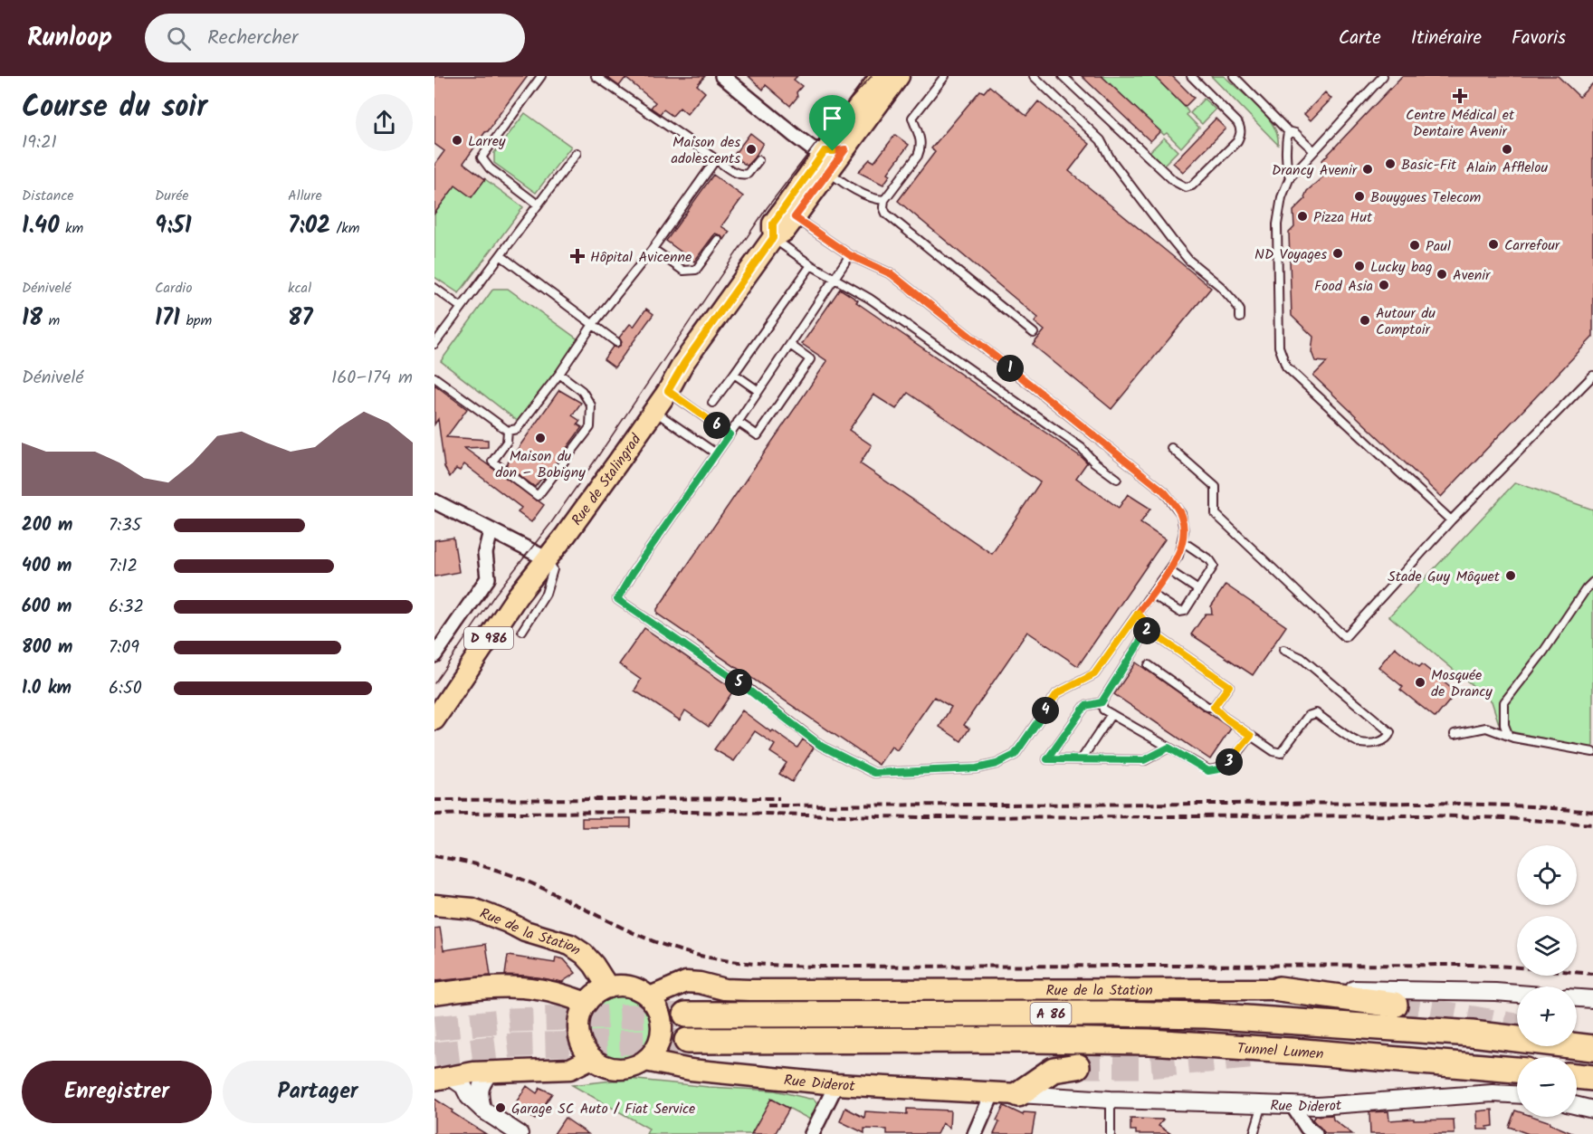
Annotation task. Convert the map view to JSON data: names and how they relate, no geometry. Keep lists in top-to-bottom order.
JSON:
{
  "streets": {
    "highway": ["A 86", "Tunnel Lumen"],
    "main road": [
      "Rue de Stalingrad",
      "D 986",
      "Rue de la Station",
      "Rue Diderot"
    ]
  },
  "crossings": [
    ["Rue de la Station", "Rue Diderot"]
  ],
  "places": {
    "health": ["Centre Médical et Dentaire Avenir", "Hôpital Avicenne"],
    "other": [
      "Larrey",
      "Maison des adolescents",
      "Alain Afflelou",
      "Basic-Fit",
      "Drancy Avenir",
      "Bouygues Telecom",
      "Pizza Hut",
      "Carrefour",
      "Paul",
      "ND Voyages",
      "Lucky bag",
      "Avenir",
      "Food Asia",
      "Autour du Comptoir",
      "Maison du don – Bobigny",
      "Stade Guy Môquet",
      "Mosquée de Drancy",
      "Garage SC Auto / Fiat Service"
    ]
  },
  "page": {
    "header": "Runloop",
    "search": "Rechercher",
    "nav": ["Carte", "Itinéraire", "Favoris"],
    "heading": ["Course du soir", "19:21"],
    "stats": [
      ["Distance", "1.40 km"],
      ["Durée", "9:51"],
      ["Allure", "7:02 /km"],
      ["Dénivelé", "18 m"],
      ["Cardio", "171 bpm"],
      ["kcal", "87"]
    ],
    "chart": ["Dénivelé", "160–174 m"],
    "pins": [
      "1",
      "6",
      "2",
      "5",
      "4",
      "3"
    ],
    "list": [
      {
        "name": "200 m",
        "note": "7:35"
      },
      {
        "name": "400 m",
        "note": "7:12"
      },
      {
        "name": "600 m",
        "note": "6:32"
      },
      {
        "name": "800 m",
        "note": "7:09"
      },
      {
        "name": "1.0 km",
        "note": "6:50"
      }
    ],
    "map_buttons": ["+", "−"],
    "buttons": ["Enregistrer", "Partager"]
  }
}
